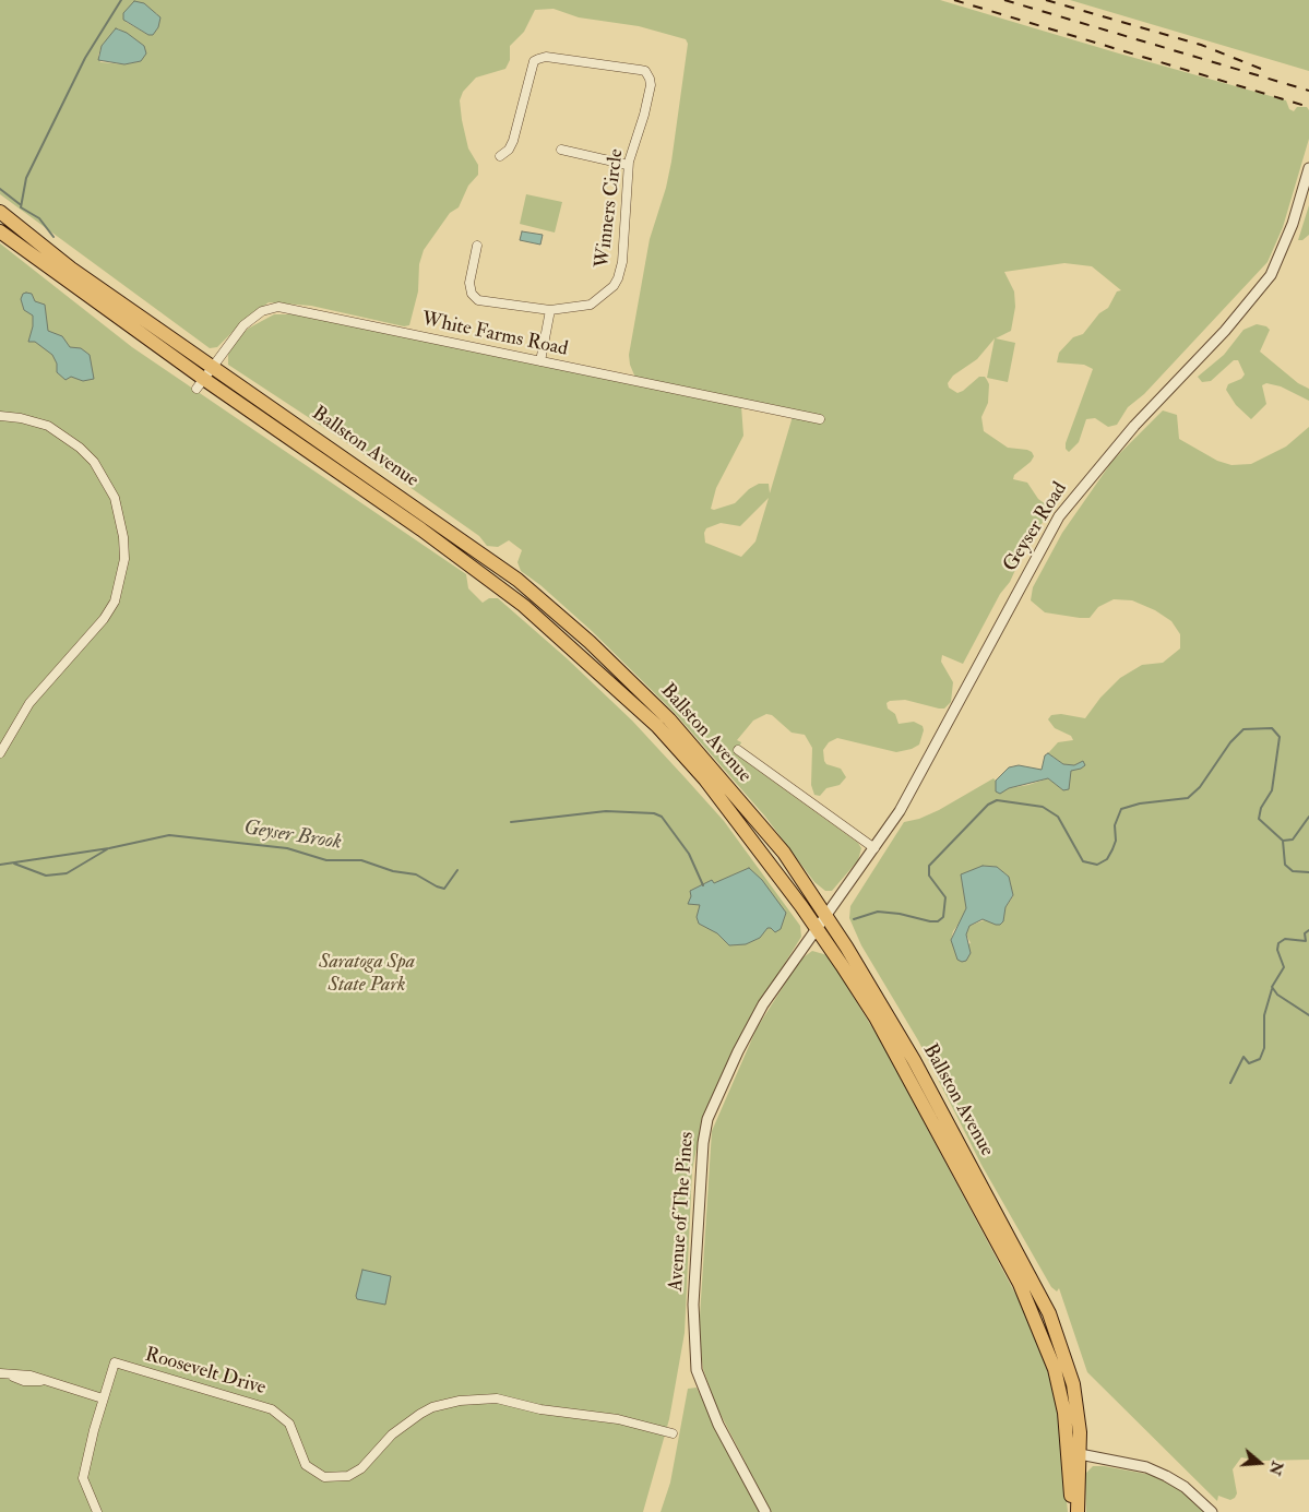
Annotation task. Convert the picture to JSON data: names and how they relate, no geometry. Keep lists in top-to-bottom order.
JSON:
{
  "streets": {
    "highway": ["Ballston Avenue"],
    "street": [
      "Winners Circle",
      "White Farms Road",
      "Geyser Road",
      "Avenue of The Pines",
      "Roosevelt Drive"
    ]
  },
  "crossings": [
    ["White Farms Road", "Ballston Avenue"],
    ["Ballston Avenue", "Geyser Road"],
    ["Ballston Avenue", "Avenue of The Pines"],
    ["Geyser Road", "Avenue of The Pines"]
  ],
  "water": ["Geyser Brook"],
  "parks": ["Saratoga Spa State Park"],
  "north": "right"
}
